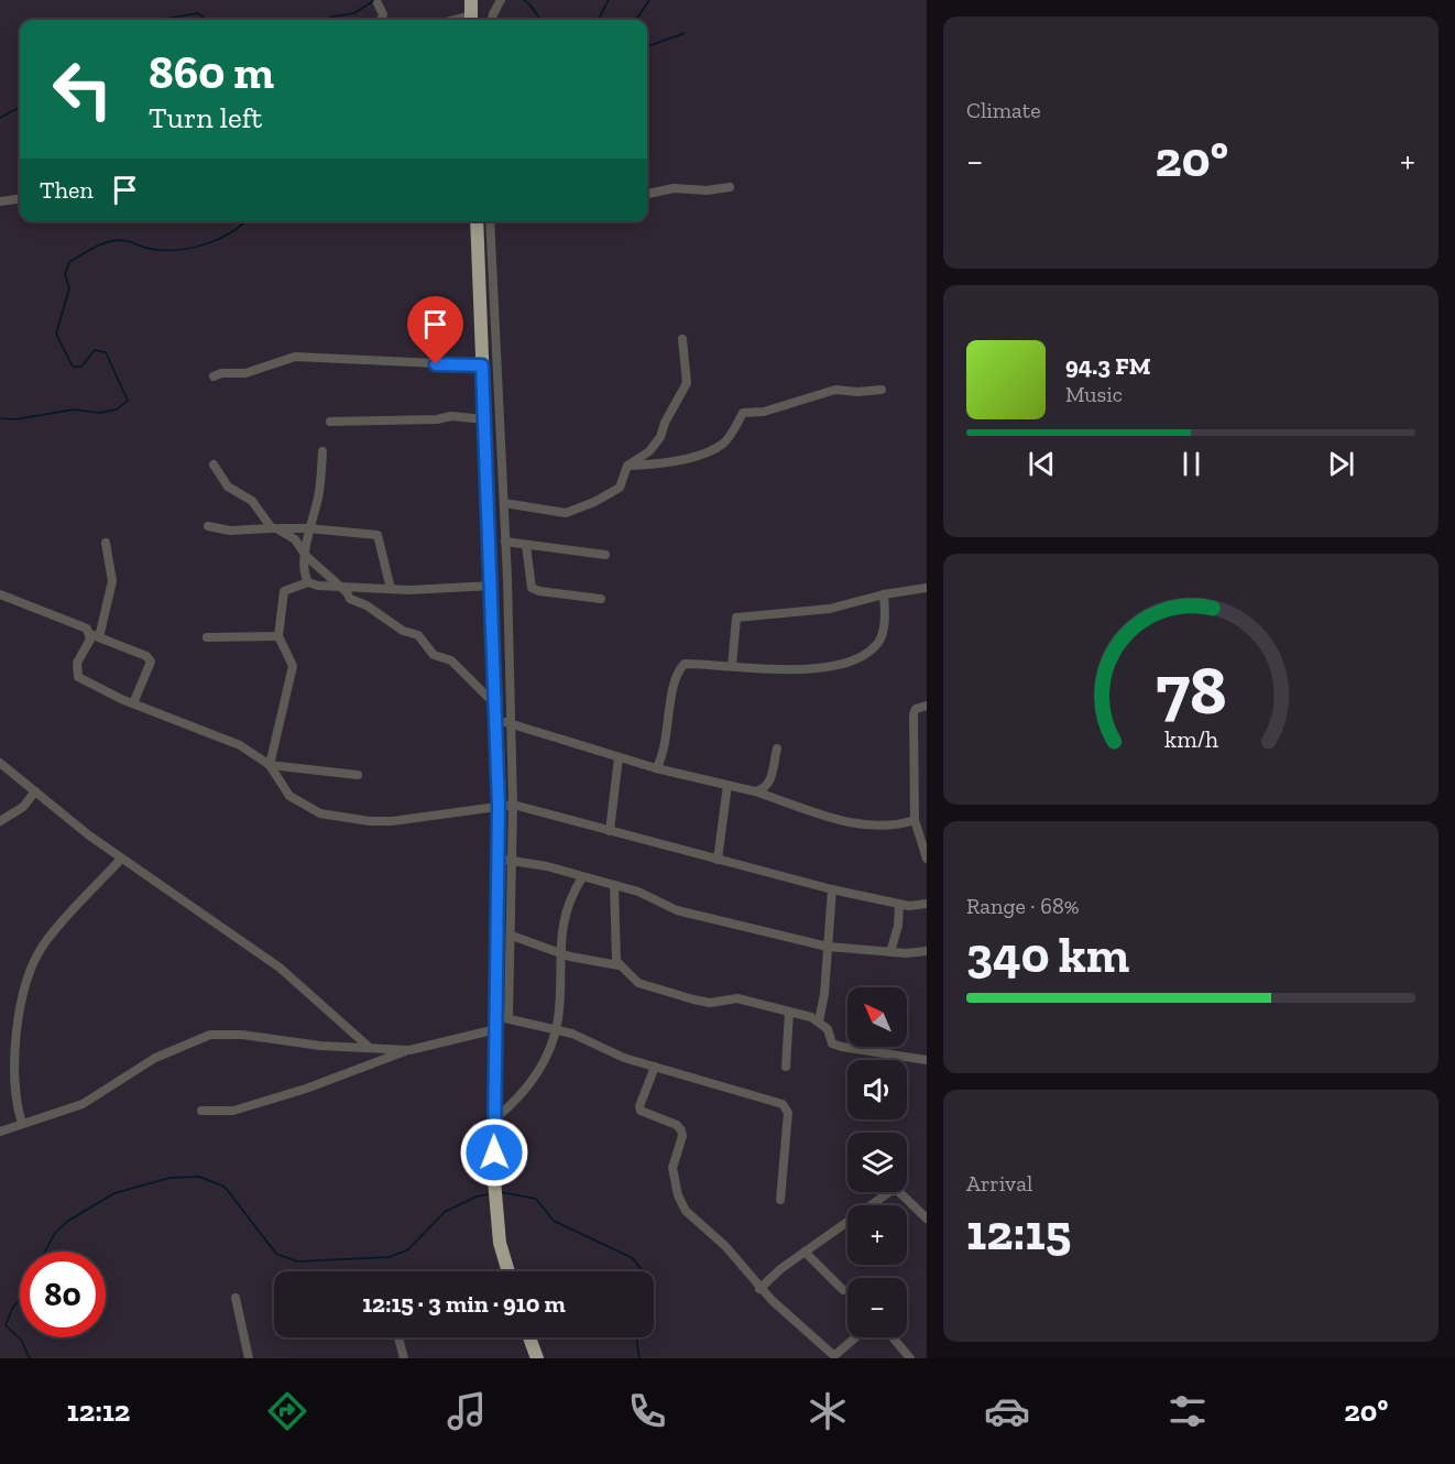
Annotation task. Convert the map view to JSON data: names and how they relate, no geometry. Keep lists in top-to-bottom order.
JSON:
{
  "north": "top left",
  "page": {
    "tile": [
      "Climate",
      ["Range · 68%", "340 km"],
      ["Arrival", "12:15"]
    ],
    "turn": ["860 m", "Turn left"],
    "heat": ["−", "20°", "+"],
    "then": "Then",
    "song": ["94.3 FM", "Music"],
    "map_buttons": ["+", "−"],
    "limit": "80",
    "trip": "12:15 · 3 min · 910 m",
    "tabs": ["12:12", "20°"],
    "gauge": ["78", "km/h"]
  }
}
